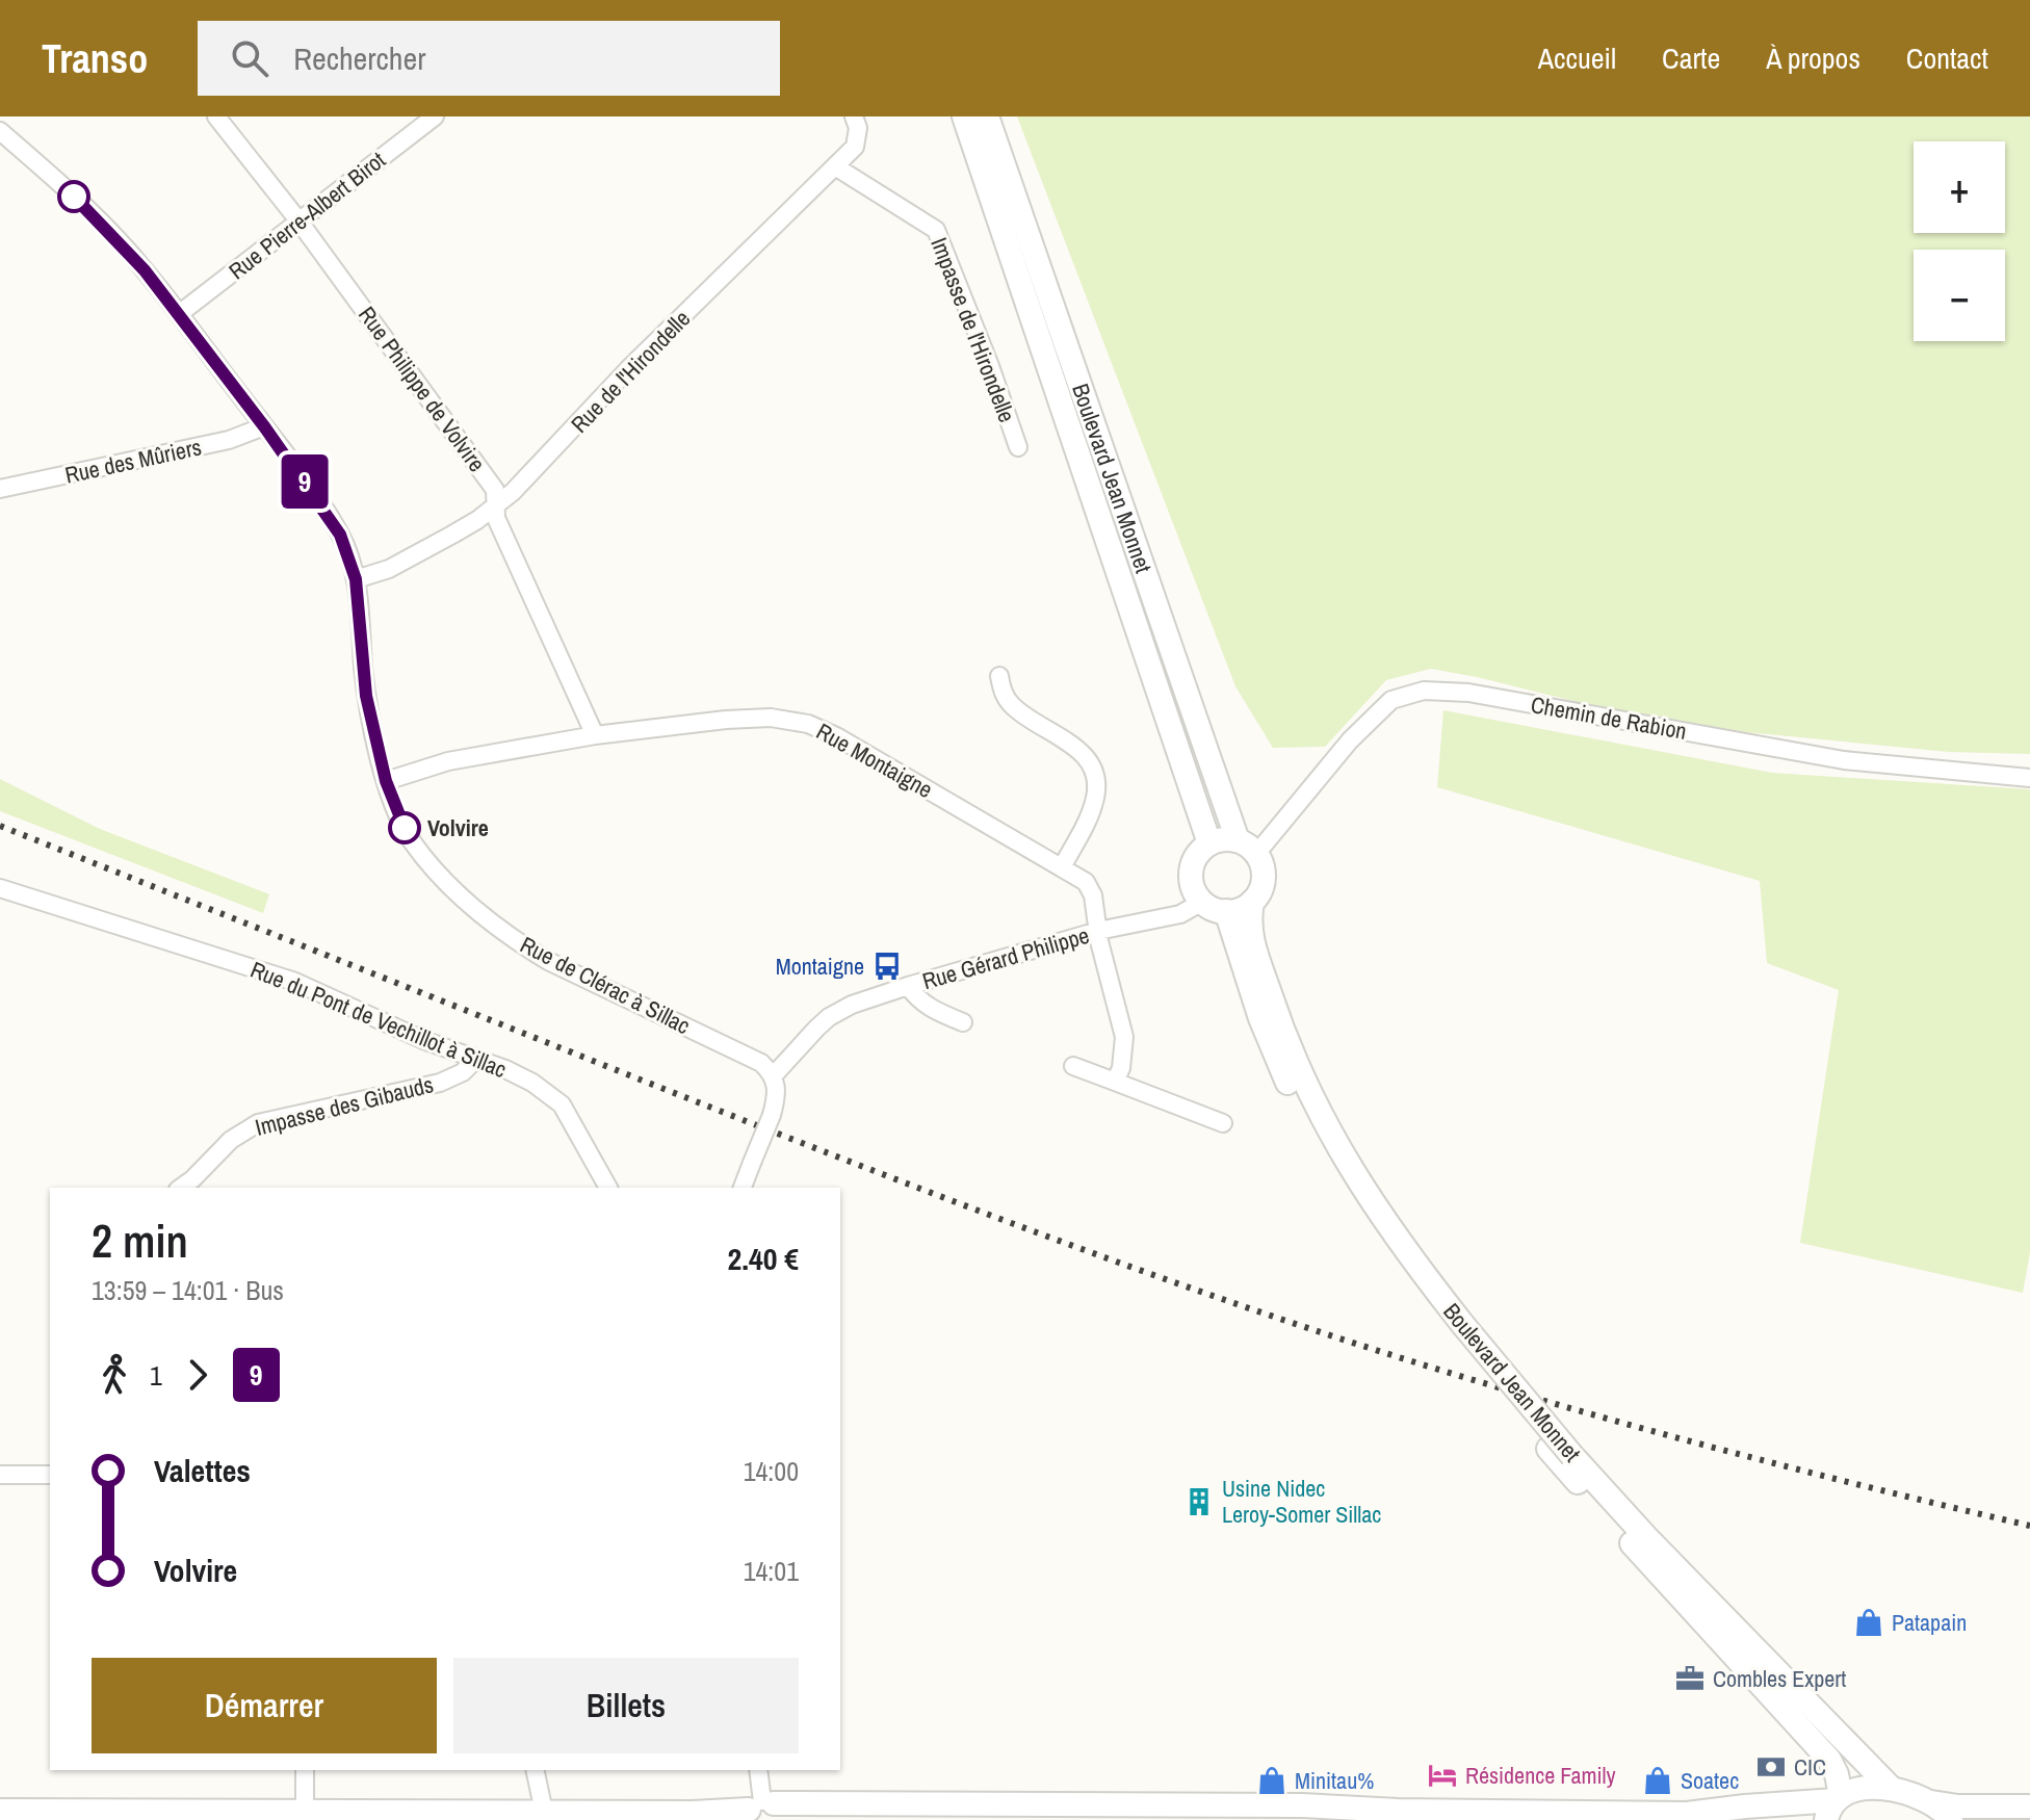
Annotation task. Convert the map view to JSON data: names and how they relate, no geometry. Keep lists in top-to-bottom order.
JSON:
{
  "streets": {
    "main road": ["Boulevard Jean Monnet"],
    "street": [
      "Rue Pierre-Albert Birot",
      "Impasse de l'Hirondelle",
      "Rue de l'Hirondelle",
      "Rue Philippe de Volvire",
      "Rue des Mûriers",
      "Chemin de Rabion",
      "Rue Montaigne",
      "Rue Gérard Philippe",
      "Rue de Clérac à Sillac",
      "Rue du Pont de Vechillot à Sillac",
      "Impasse des Gibauds"
    ]
  },
  "crossings": [
    ["Rue Pierre-Albert Birot", "Rue Philippe de Volvire"],
    ["Rue Pierre-Albert Birot", "Rue de Clérac à Sillac"],
    ["Impasse de l'Hirondelle", "Rue de l'Hirondelle"],
    ["Rue de l'Hirondelle", "Rue Philippe de Volvire"],
    ["Rue de l'Hirondelle", "Rue de Clérac à Sillac"],
    ["Rue Philippe de Volvire", "Rue Montaigne"],
    ["Rue des Mûriers", "Rue de Clérac à Sillac"],
    ["Boulevard Jean Monnet", "Chemin de Rabion"],
    ["Rue Montaigne", "Rue Gérard Philippe"],
    ["Rue Montaigne", "Rue de Clérac à Sillac"],
    ["Rue Gérard Philippe", "Rue de Clérac à Sillac"],
    ["Rue du Pont de Vechillot à Sillac", "Impasse des Gibauds"]
  ],
  "places": {
    "other": ["Volvire"],
    "bus stop": ["Montaigne"],
    "building": ["Usine Nidec Leroy-Somer Sillac"],
    "shop": ["Patapain", "Minitau%", "Soatec"],
    "office": ["Combles Expert"],
    "bank": ["CIC"],
    "hotel": ["Résidence Family"]
  },
  "lines": ["bus line 9"],
  "page": {
    "header": "Transo",
    "search": "Rechercher",
    "nav": [
      "Accueil",
      "Carte",
      "À propos",
      "Contact"
    ],
    "on_map": "9",
    "map_buttons": ["+", "−"],
    "heading": ["2 min", "13:59 – 14:01 · Bus", "2.40 €"],
    "legs": ["1", "9"],
    "list": [
      {
        "name": "Valettes",
        "value": "14:00"
      },
      {
        "name": "Volvire",
        "value": "14:01"
      }
    ],
    "buttons": ["Démarrer", "Billets"]
  }
}
